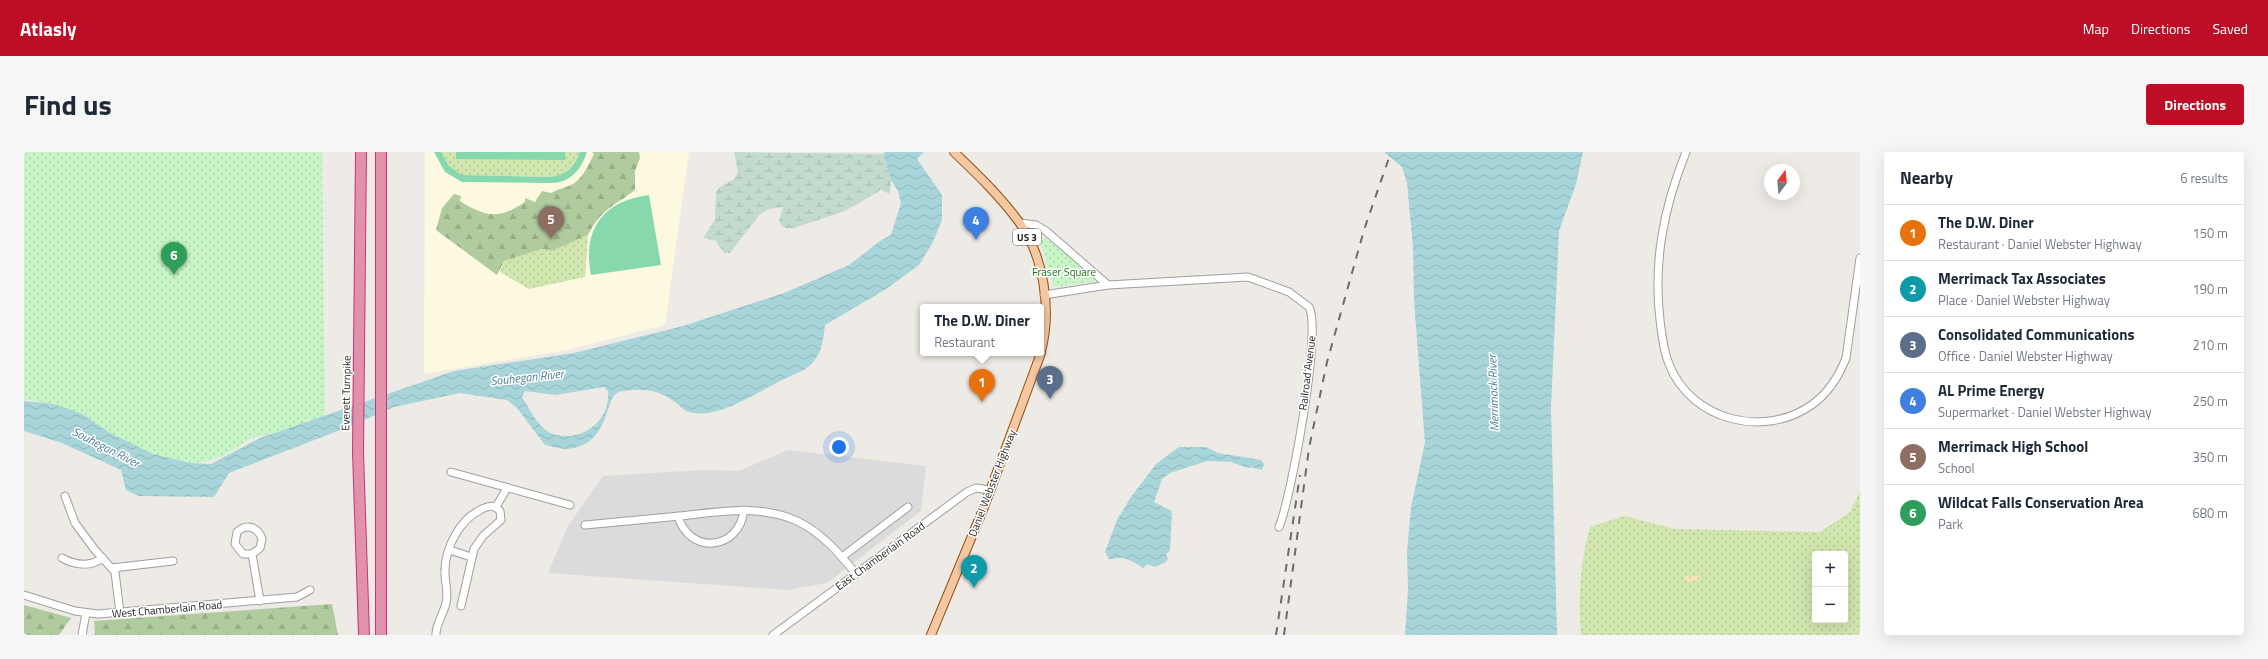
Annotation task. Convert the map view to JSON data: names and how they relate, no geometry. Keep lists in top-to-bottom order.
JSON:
{
  "streets": {
    "highway": ["Everett Turnpike"],
    "main road": ["US 3", "Daniel Webster Highway"],
    "street": ["Railroad Avenue", "East Chamberlain Road", "West Chamberlain Road"]
  },
  "crossings": [
    ["Railroad Avenue", "Daniel Webster Highway"],
    ["Daniel Webster Highway", "East Chamberlain Road"]
  ],
  "water": ["Souhegan River", "Merrimack River"],
  "parks": ["Fraser Square"],
  "north": "top",
  "page": {
    "header": "Atlasly",
    "nav": ["Map", "Directions", "Saved"],
    "title": "Find us",
    "buttons": "Directions",
    "heading": ["Nearby", "6 results"],
    "list": [
      {
        "mark": "1",
        "name": "The D.W. Diner",
        "note": "Restaurant · Daniel Webster Highway",
        "value": "150 m"
      },
      {
        "mark": "2",
        "name": "Merrimack Tax Associates",
        "note": "Place · Daniel Webster Highway",
        "value": "190 m"
      },
      {
        "mark": "3",
        "name": "Consolidated Communications",
        "note": "Office · Daniel Webster Highway",
        "value": "210 m"
      },
      {
        "mark": "4",
        "name": "AL Prime Energy",
        "note": "Supermarket · Daniel Webster Highway",
        "value": "250 m"
      },
      {
        "mark": "5",
        "name": "Merrimack High School",
        "note": "School",
        "value": "350 m"
      },
      {
        "mark": "6",
        "name": "Wildcat Falls Conservation Area",
        "note": "Park",
        "value": "680 m"
      }
    ],
    "pins": [
      "5",
      "4",
      "6",
      "3",
      "1",
      "2"
    ],
    "popup": ["The D.W. Diner", "Restaurant"],
    "map_buttons": ["+", "−"]
  }
}
